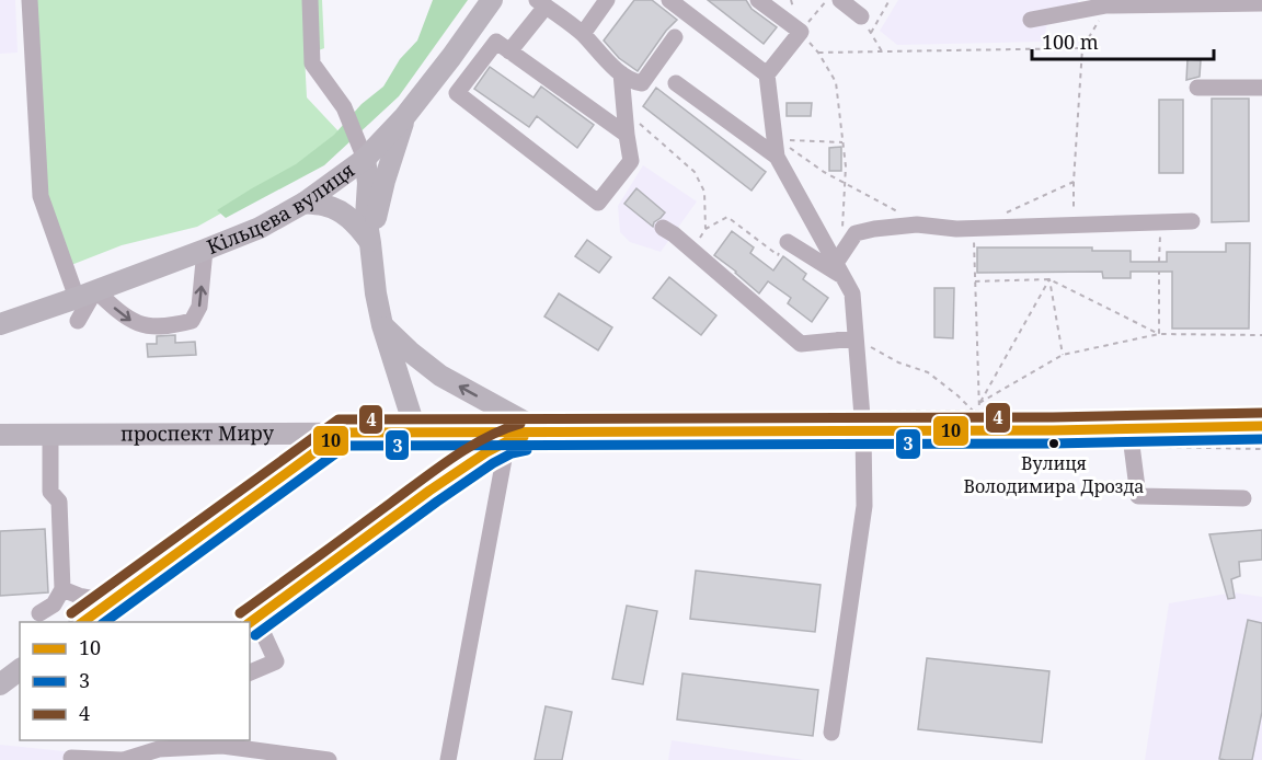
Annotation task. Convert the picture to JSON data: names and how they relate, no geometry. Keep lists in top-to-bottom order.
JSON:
{
  "streets": {
    "main road": ["Кільцева вулиця", "проспект Миру"]
  },
  "places": ["Вулиця Володимира Дрозда"],
  "lines": ["transit line 4", "transit line 10", "transit line 3"],
  "legend": ["10", "3", "4"],
  "scale_bar": "100 m"
}
